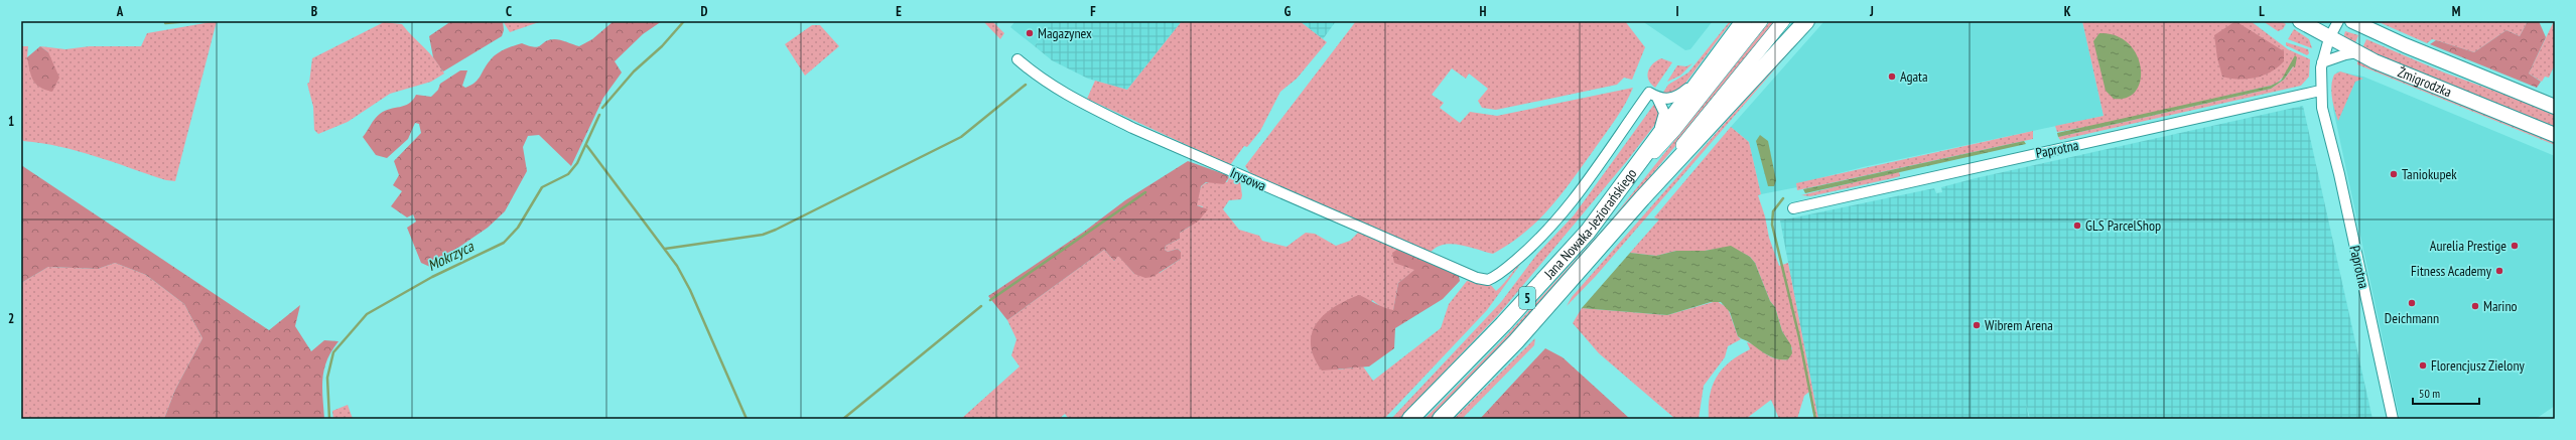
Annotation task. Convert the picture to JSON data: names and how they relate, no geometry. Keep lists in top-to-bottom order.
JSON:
{
  "streets": {
    "main road": ["Żmigrodzka", "Jana Nowaka-Jeziorańskiego", "5"],
    "street": ["Paprotna", "Irysowa"]
  },
  "crossings": [
    ["Żmigrodzka", "Paprotna"],
    ["Jana Nowaka-Jeziorańskiego", "5"]
  ],
  "water": ["Mokrzyca"],
  "places": [
    "Magazynex",
    "Agata",
    "Taniokupek",
    "GLS ParcelShop",
    "Aurelia Prestige",
    "Fitness Academy",
    "Deichmann",
    "Marino",
    "Wibrem Arena",
    "Florencjusz Zielony"
  ],
  "scale_bar": "50 m",
  "grid": {
    "columns": [
      "A",
      "B",
      "C",
      "D",
      "E",
      "F",
      "G",
      "H",
      "I",
      "J",
      "K",
      "L",
      "M"
    ],
    "rows": ["1", "2"]
  }
}
